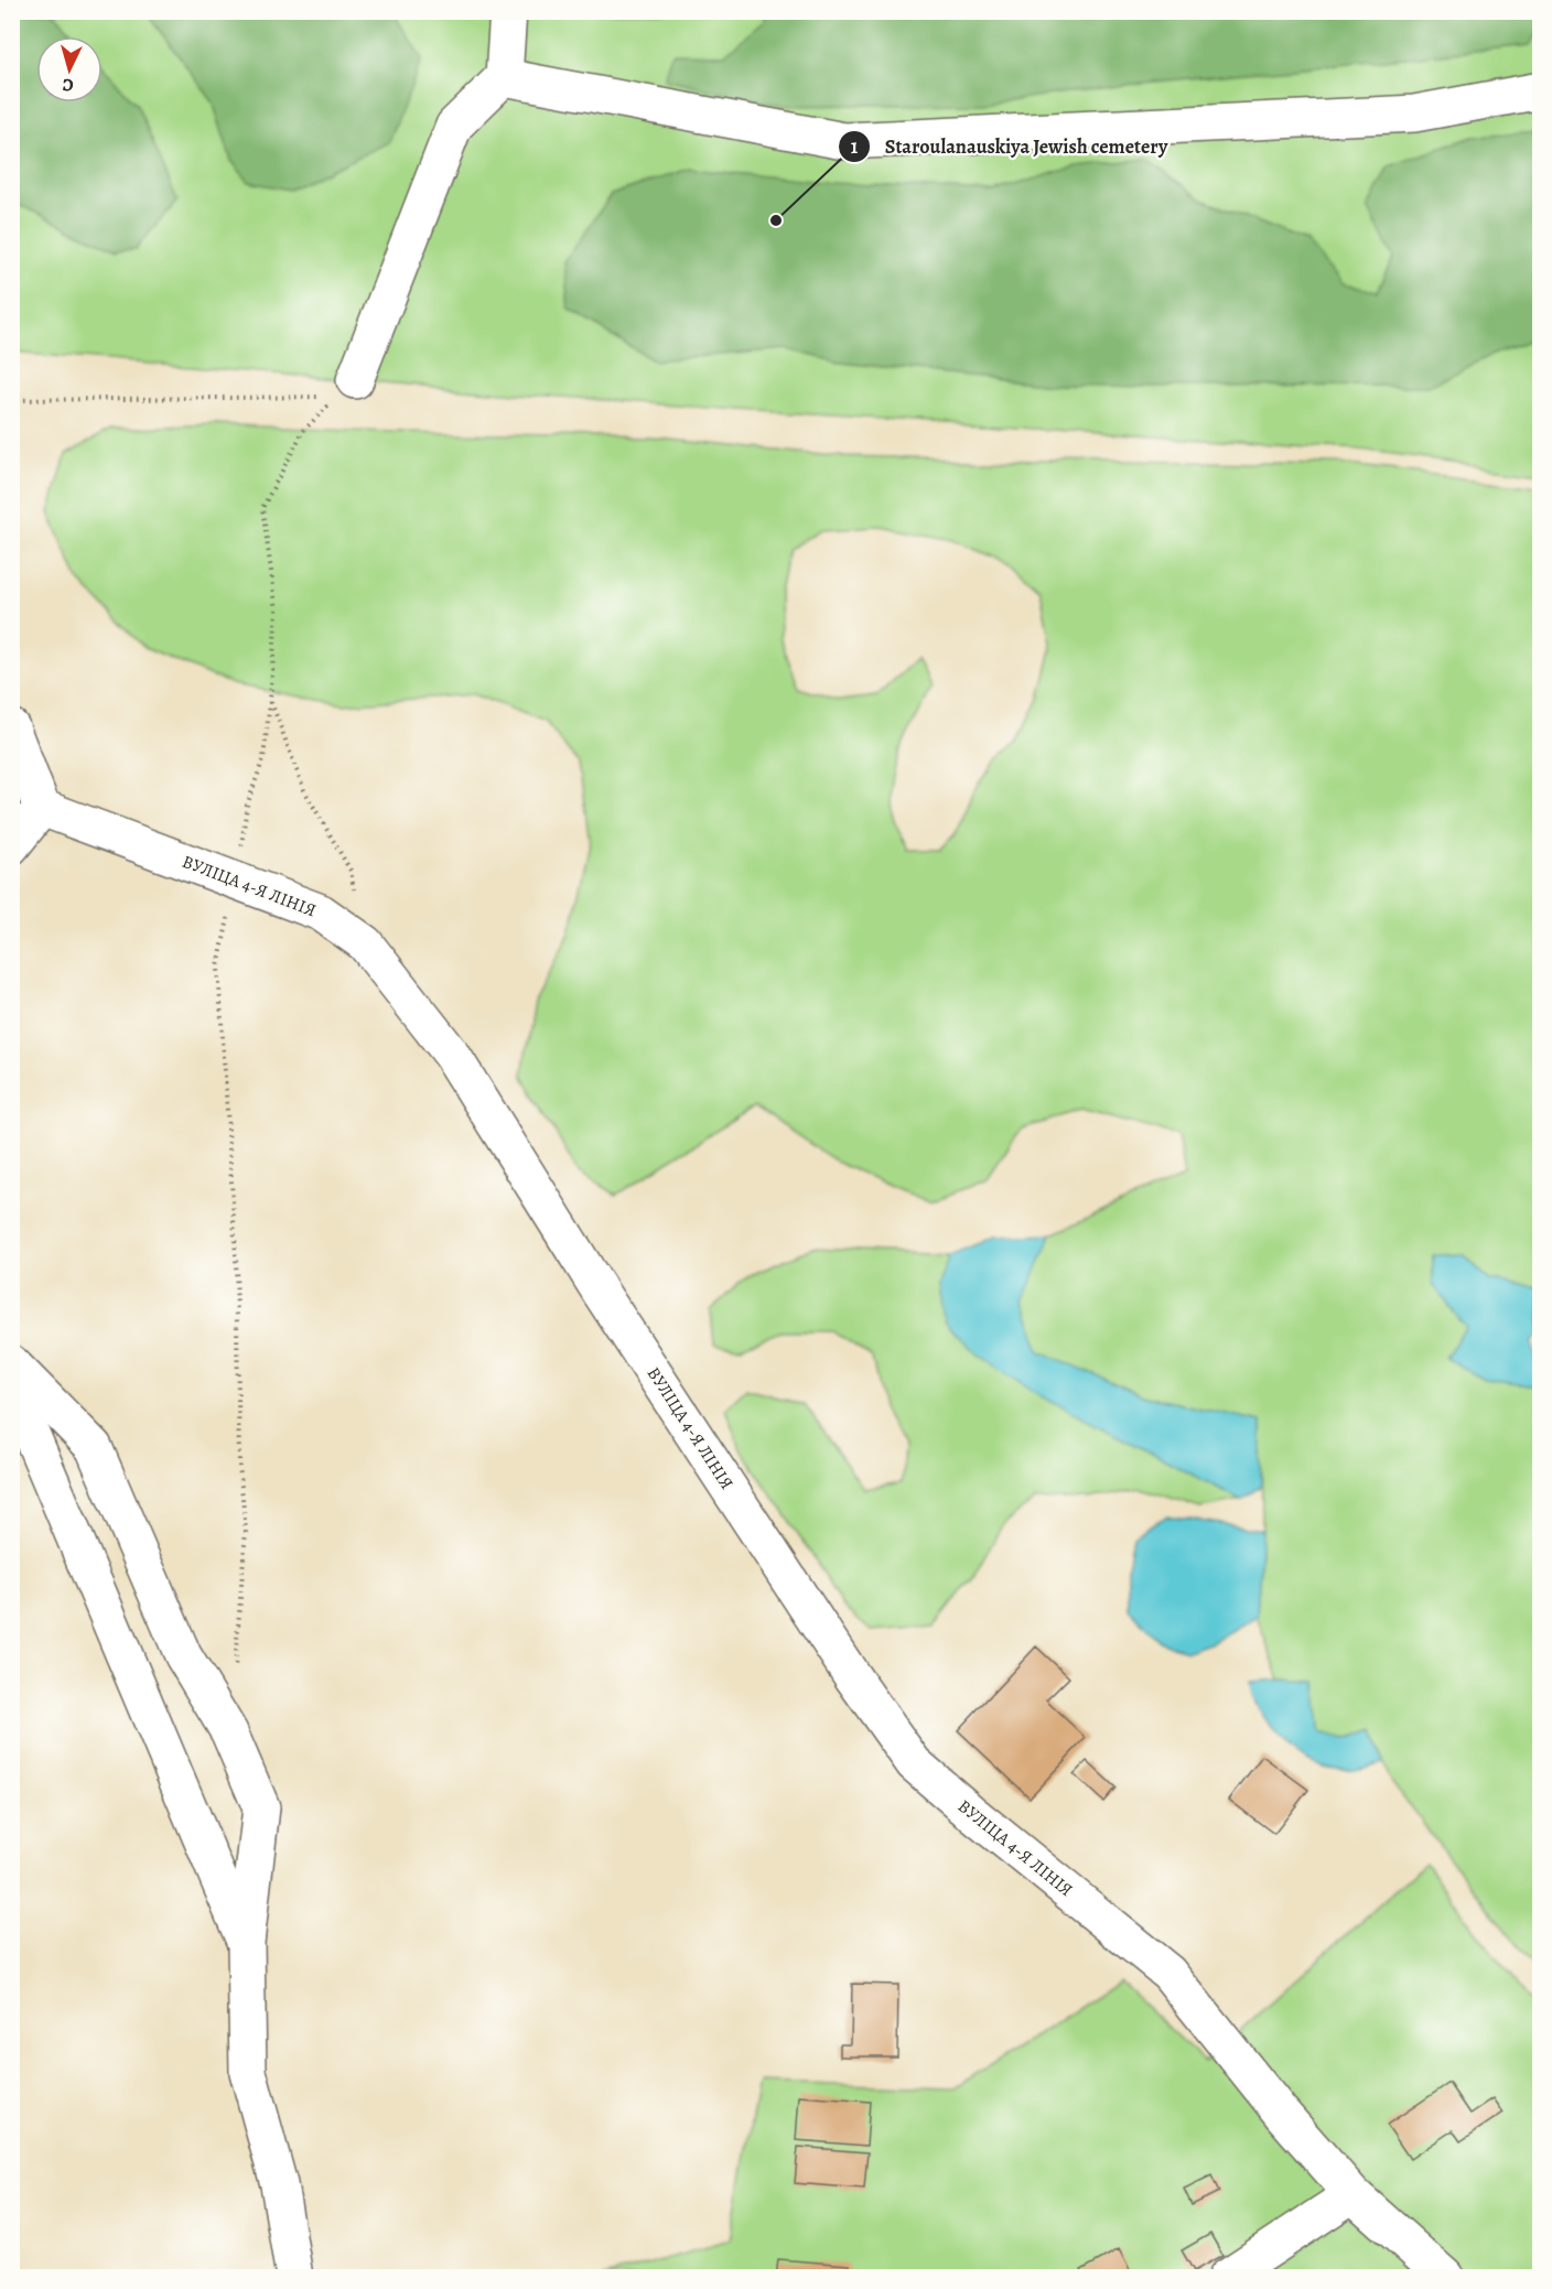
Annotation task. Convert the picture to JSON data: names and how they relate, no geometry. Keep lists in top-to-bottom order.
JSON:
{
  "streets": {
    "street": ["ВУЛІЦА 4-Я ЛІНІЯ"]
  },
  "places": ["Staroulanauskiya Jewish cemetery"],
  "north": "bottom"
}
